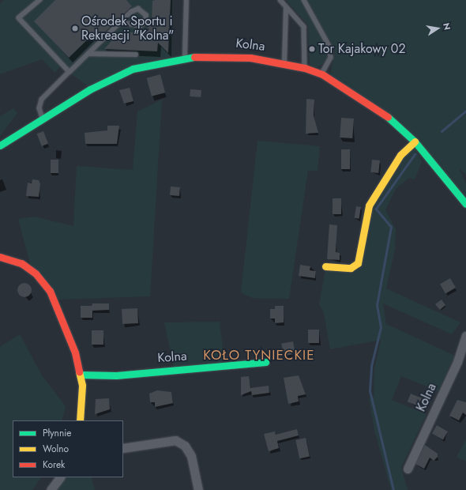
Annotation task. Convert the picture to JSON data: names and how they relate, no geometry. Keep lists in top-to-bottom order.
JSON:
{
  "streets": {
    "street": ["Kolna"]
  },
  "districts": ["KOŁO TYNIECKIE"],
  "places": ["Ośrodek Sportu i Rekreacji \"Kolna\"", "Tor Kajakowy 02"],
  "legend": ["Płynnie", "Wolno", "Korek"],
  "north": "right"
}
